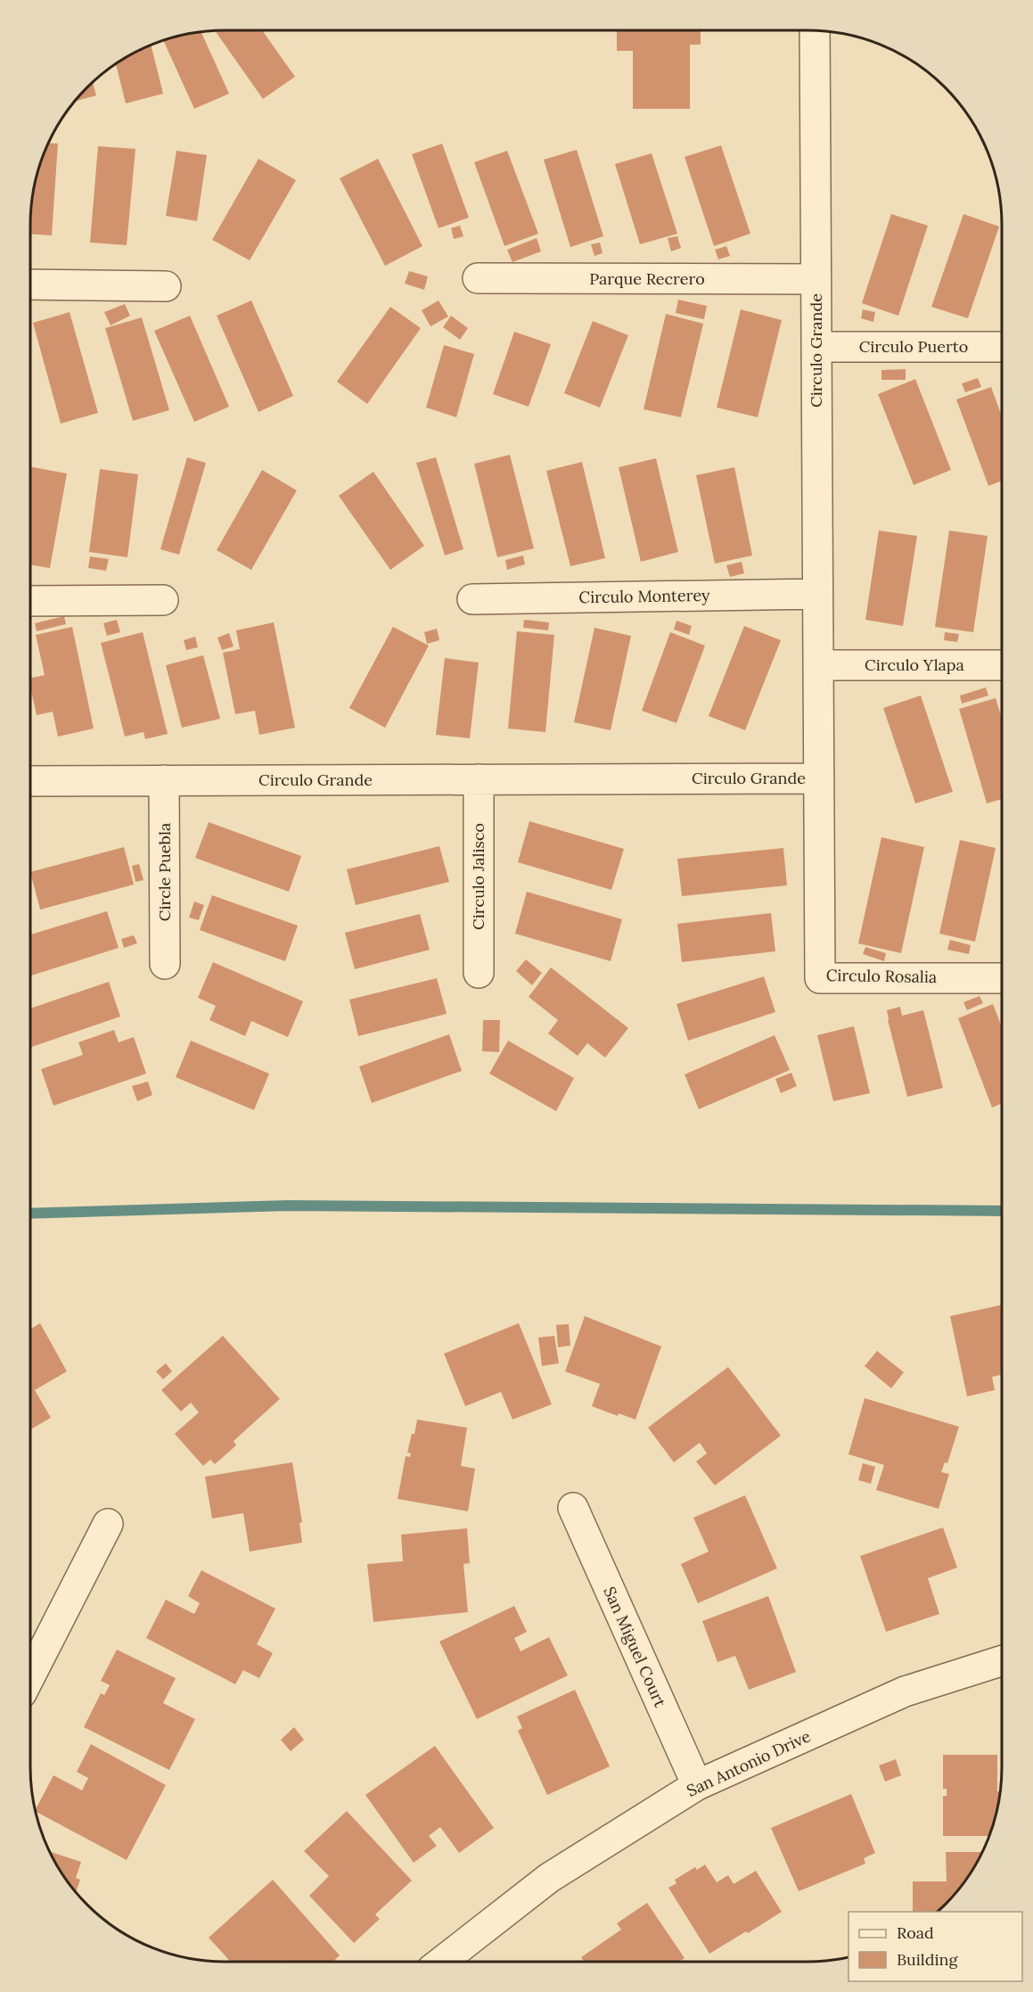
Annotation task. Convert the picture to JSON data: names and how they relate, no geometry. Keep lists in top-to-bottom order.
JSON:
{
  "streets": {
    "street": [
      "Parque Recrero",
      "Circulo Puerto",
      "Circulo Grande",
      "Circulo Monterey",
      "Circulo Ylapa",
      "Circle Puebla",
      "Circulo Jalisco",
      "Circulo Rosalia",
      "San Miguel Court",
      "San Antonio Drive"
    ]
  },
  "crossings": [
    ["Parque Recrero", "Circulo Grande"],
    ["Circulo Puerto", "Circulo Grande"],
    ["Circulo Grande", "Circulo Monterey"],
    ["Circulo Grande", "Circulo Ylapa"],
    ["Circulo Grande", "Circle Puebla"],
    ["Circulo Grande", "Circulo Jalisco"],
    ["Circulo Grande", "Circulo Rosalia"],
    ["San Miguel Court", "San Antonio Drive"]
  ],
  "legend": ["Road", "Building"]
}
